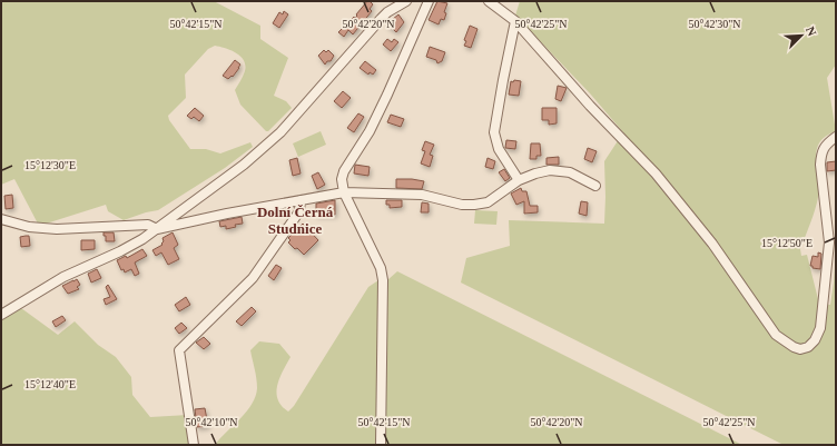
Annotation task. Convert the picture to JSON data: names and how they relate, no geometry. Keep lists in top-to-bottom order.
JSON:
{
  "districts": ["Dolní Černá Studnice"],
  "north": "top right",
  "coordinates": [
    "50°42'15\"N",
    "50°42'20\"N",
    "50°42'25\"N",
    "50°42'30\"N",
    "15°12'30\"E",
    "15°12'50\"E",
    "15°12'40\"E",
    "50°42'10\"N"
  ]
}
